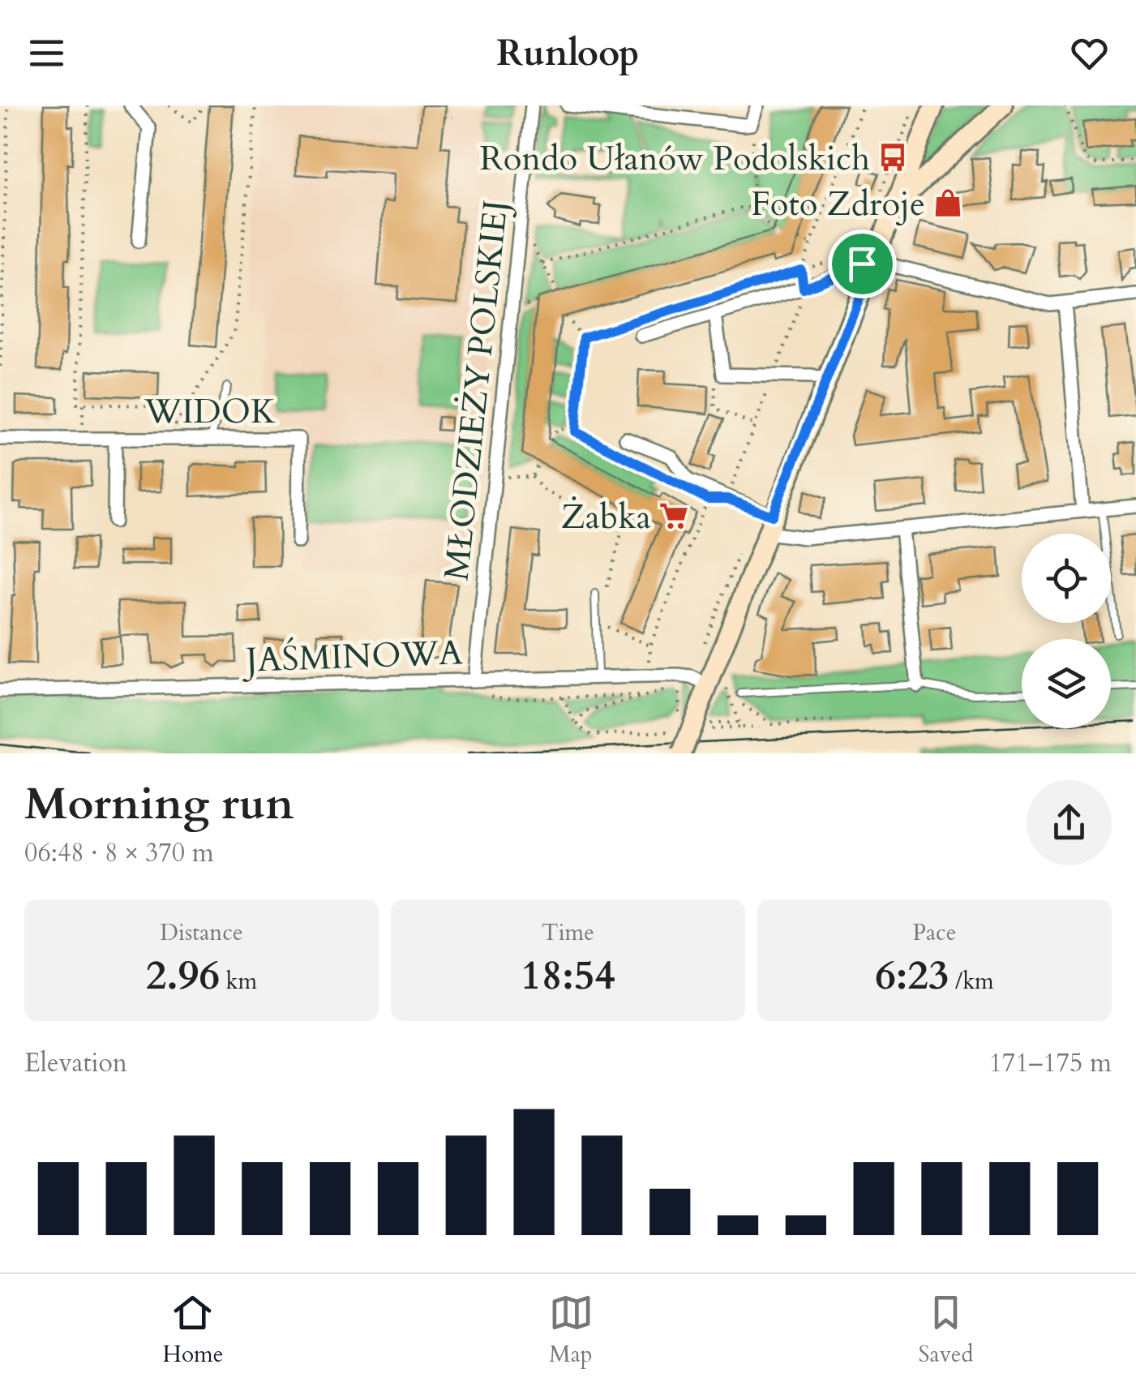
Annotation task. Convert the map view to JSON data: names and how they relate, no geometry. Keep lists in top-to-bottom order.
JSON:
{
  "streets": {
    "street": ["MŁODZIEŻY POLSKIEJ", "WIDOK", "JAŚMINOWA"]
  },
  "crossings": [
    ["MŁODZIEŻY POLSKIEJ", "JAŚMINOWA"]
  ],
  "places": {
    "bus stop": ["Rondo Ułanów Podolskich"],
    "shop": ["Foto Zdroje"],
    "supermarket": ["Żabka"]
  },
  "page": {
    "header": "Runloop",
    "heading": ["Morning run", "06:48 · 8 × 370 m"],
    "stats": [
      ["Distance", "2.96 km"],
      ["Time", "18:54"],
      ["Pace", "6:23 /km"]
    ],
    "chart": ["Elevation", "171–175 m"],
    "tabs": ["Home", "Map", "Saved"]
  }
}
